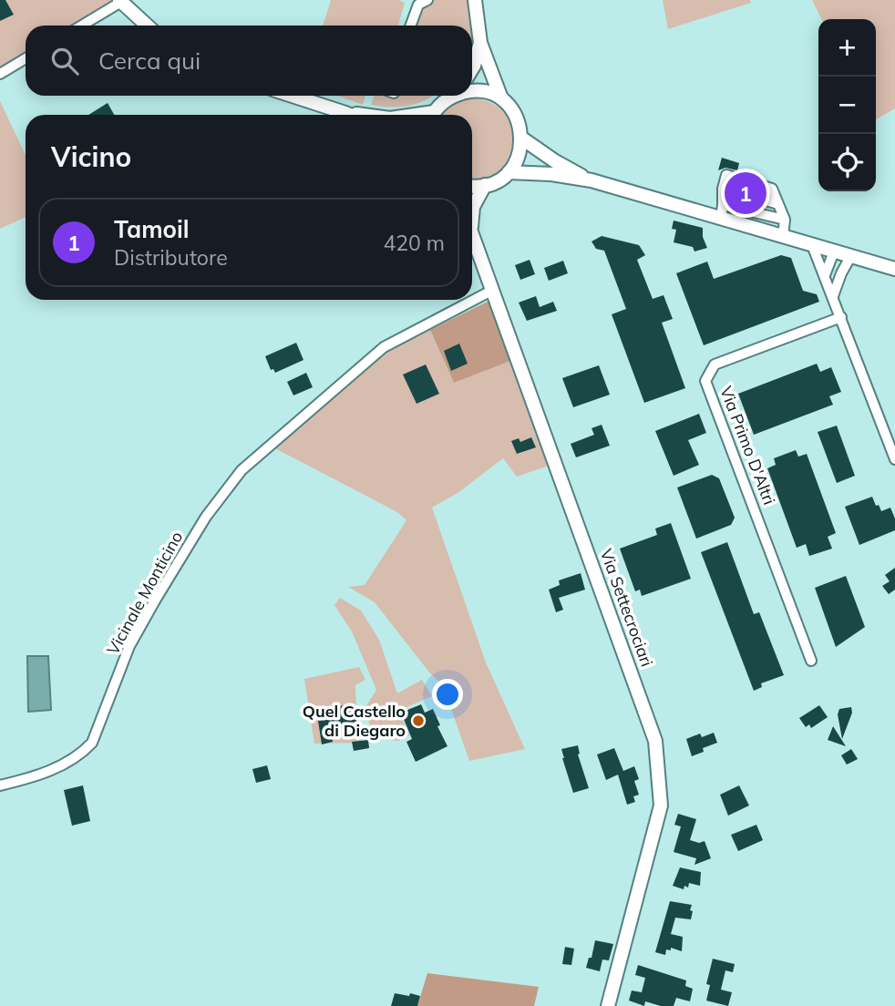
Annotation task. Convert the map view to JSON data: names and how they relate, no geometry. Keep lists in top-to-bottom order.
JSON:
{
  "streets": {
    "main road": ["Via Settecrociari"],
    "street": ["Via Primo D'Altri", "Vicinale Monticino"]
  },
  "crossings": [
    ["Vicinale Monticino", "Via Settecrociari"]
  ],
  "places": ["Quel Castello di Diegaro"],
  "page": {
    "map_buttons": ["+", "−"],
    "search": "Cerca qui",
    "heading": "Vicino",
    "pins": "1",
    "list": [
      {
        "mark": "1",
        "name": "Tamoil",
        "note": "Distributore",
        "value": "420 m"
      }
    ]
  }
}
